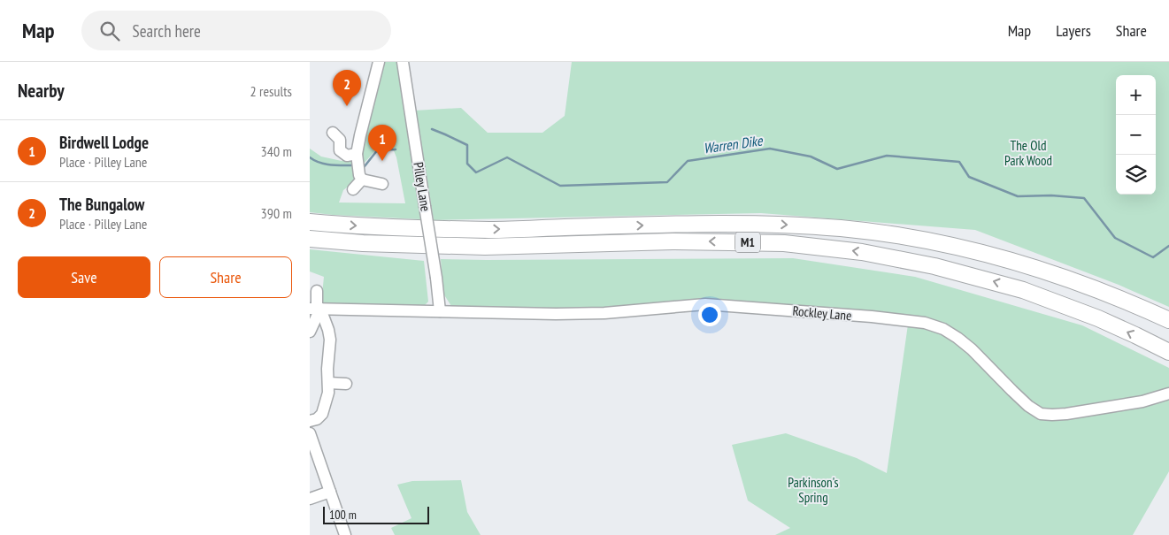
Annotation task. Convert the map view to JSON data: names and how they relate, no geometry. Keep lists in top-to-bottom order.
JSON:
{
  "streets": {
    "highway": ["M1"],
    "street": ["Pilley Lane", "Rockley Lane"]
  },
  "crossings": [
    ["Pilley Lane", "Rockley Lane"]
  ],
  "water": ["Warren Dike"],
  "parks": ["The Old Park Wood", "Parkinson's Spring"],
  "scale_bar": "100 m",
  "page": {
    "header": "Map",
    "search": "Search here",
    "nav": ["Map", "Layers", "Share"],
    "heading": ["Nearby", "2 results"],
    "pins": ["2", "1"],
    "map_buttons": ["+", "−"],
    "list": [
      {
        "mark": "1",
        "name": "Birdwell Lodge",
        "note": "Place · Pilley Lane",
        "value": "340 m"
      },
      {
        "mark": "2",
        "name": "The Bungalow",
        "note": "Place · Pilley Lane",
        "value": "390 m"
      }
    ],
    "buttons": ["Save", "Share"],
    "scale": "100 m"
  }
}
